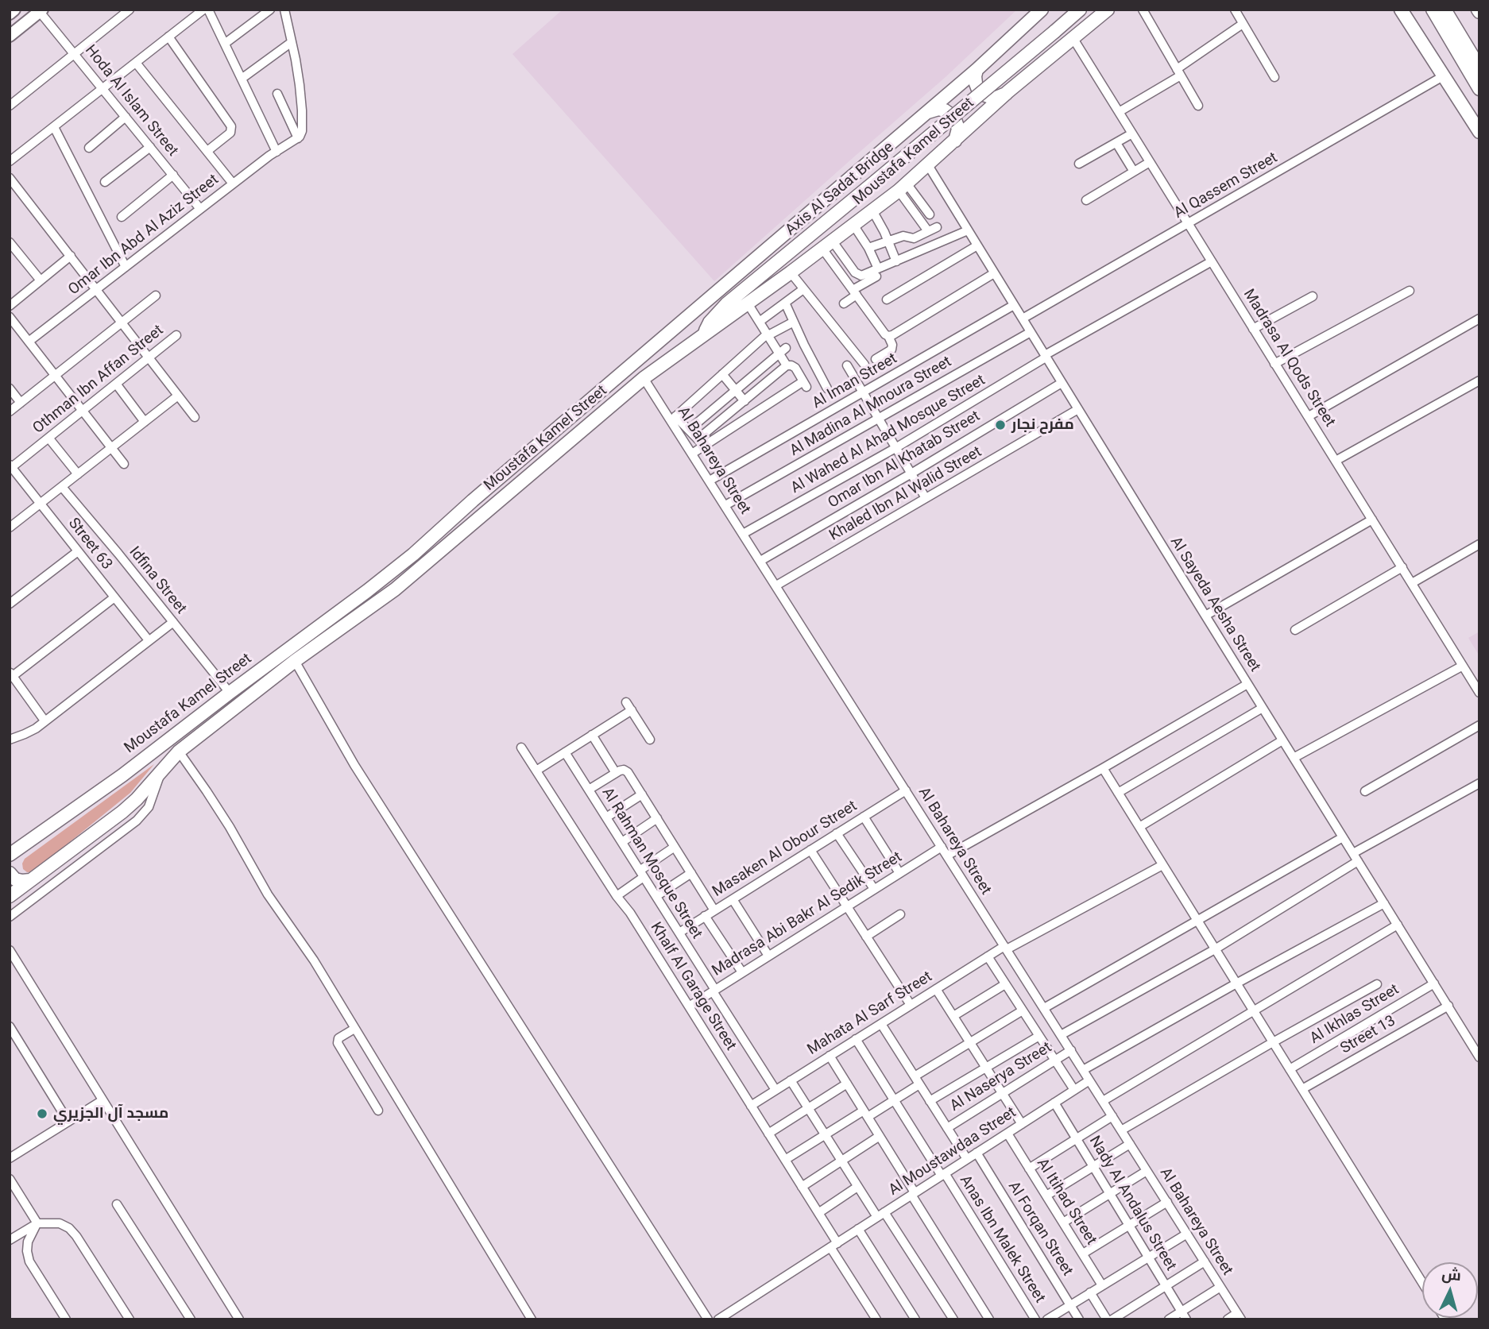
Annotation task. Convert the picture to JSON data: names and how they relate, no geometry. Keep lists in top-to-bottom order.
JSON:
{
  "streets": {
    "main road": ["Moustafa Kamel Street", "Axis Al Sadat Bridge"],
    "street": [
      "Hoda Al Islam Street",
      "Al Qassem Street",
      "Omar Ibn Abd Al Aziz Street",
      "Madrasa Al Qods Street",
      "Othman Ibn Affan Street",
      "Al Iman Street",
      "Al Madina Al Mnoura Street",
      "Al Wahed Al Ahad Mosque Street",
      "Omar Ibn Al Khatab Street",
      "Al Bahareya Street",
      "Khaled Ibn Al Walid Street",
      "Street 63",
      "Idfina Street",
      "Al Sayeda Aesha Street",
      "Masaken Al Obour Street",
      "Al Rahman Mosque Street",
      "Madrasa Abi Bakr Al Sedik Street",
      "Khalf Al Garage Street",
      "Mahata Al Sarf Street",
      "Al Ikhlas Street",
      "Street 13",
      "Al Naserya Street",
      "Al Moustawdaa Street",
      "Al Itihad Street",
      "Nady Al Andalus Street",
      "Al Forqan Street",
      "Anas Ibn Malek Street"
    ]
  },
  "crossings": [
    ["Hoda Al Islam Street", "Omar Ibn Abd Al Aziz Street"],
    ["Moustafa Kamel Street", "Axis Al Sadat Bridge"],
    ["Moustafa Kamel Street", "Madrasa Al Qods Street"],
    ["Moustafa Kamel Street", "Al Bahareya Street"],
    ["Moustafa Kamel Street", "Idfina Street"],
    ["Moustafa Kamel Street", "Al Sayeda Aesha Street"],
    ["Al Qassem Street", "Madrasa Al Qods Street"],
    ["Al Qassem Street", "Al Sayeda Aesha Street"],
    ["Madrasa Al Qods Street", "Al Wahed Al Ahad Mosque Street"],
    ["Othman Ibn Affan Street", "Street 63"],
    ["Al Iman Street", "Al Bahareya Street"],
    ["Al Iman Street", "Al Sayeda Aesha Street"],
    ["Al Madina Al Mnoura Street", "Al Bahareya Street"],
    ["Al Madina Al Mnoura Street", "Al Sayeda Aesha Street"],
    ["Al Wahed Al Ahad Mosque Street", "Al Bahareya Street"],
    ["Al Wahed Al Ahad Mosque Street", "Al Sayeda Aesha Street"],
    ["Omar Ibn Al Khatab Street", "Al Bahareya Street"],
    ["Omar Ibn Al Khatab Street", "Al Sayeda Aesha Street"],
    ["Al Bahareya Street", "Khaled Ibn Al Walid Street"],
    ["Al Bahareya Street", "Masaken Al Obour Street"],
    ["Al Bahareya Street", "Madrasa Abi Bakr Al Sedik Street"],
    ["Al Bahareya Street", "Mahata Al Sarf Street"],
    ["Al Bahareya Street", "Al Naserya Street"],
    ["Al Bahareya Street", "Al Moustawdaa Street"],
    ["Khaled Ibn Al Walid Street", "Al Sayeda Aesha Street"],
    ["Al Sayeda Aesha Street", "Al Ikhlas Street"],
    ["Al Sayeda Aesha Street", "Street 13"],
    ["Masaken Al Obour Street", "Al Rahman Mosque Street"],
    ["Al Rahman Mosque Street", "Madrasa Abi Bakr Al Sedik Street"],
    ["Al Rahman Mosque Street", "Mahata Al Sarf Street"],
    ["Madrasa Abi Bakr Al Sedik Street", "Khalf Al Garage Street"],
    ["Khalf Al Garage Street", "Mahata Al Sarf Street"],
    ["Khalf Al Garage Street", "Al Moustawdaa Street"],
    ["Mahata Al Sarf Street", "Anas Ibn Malek Street"],
    ["Al Moustawdaa Street", "Al Itihad Street"],
    ["Al Moustawdaa Street", "Nady Al Andalus Street"],
    ["Al Moustawdaa Street", "Al Forqan Street"],
    ["Al Moustawdaa Street", "Anas Ibn Malek Street"]
  ],
  "places": ["مفرح نجار", "مسجد آل الجزيري"],
  "north": "top"
}
